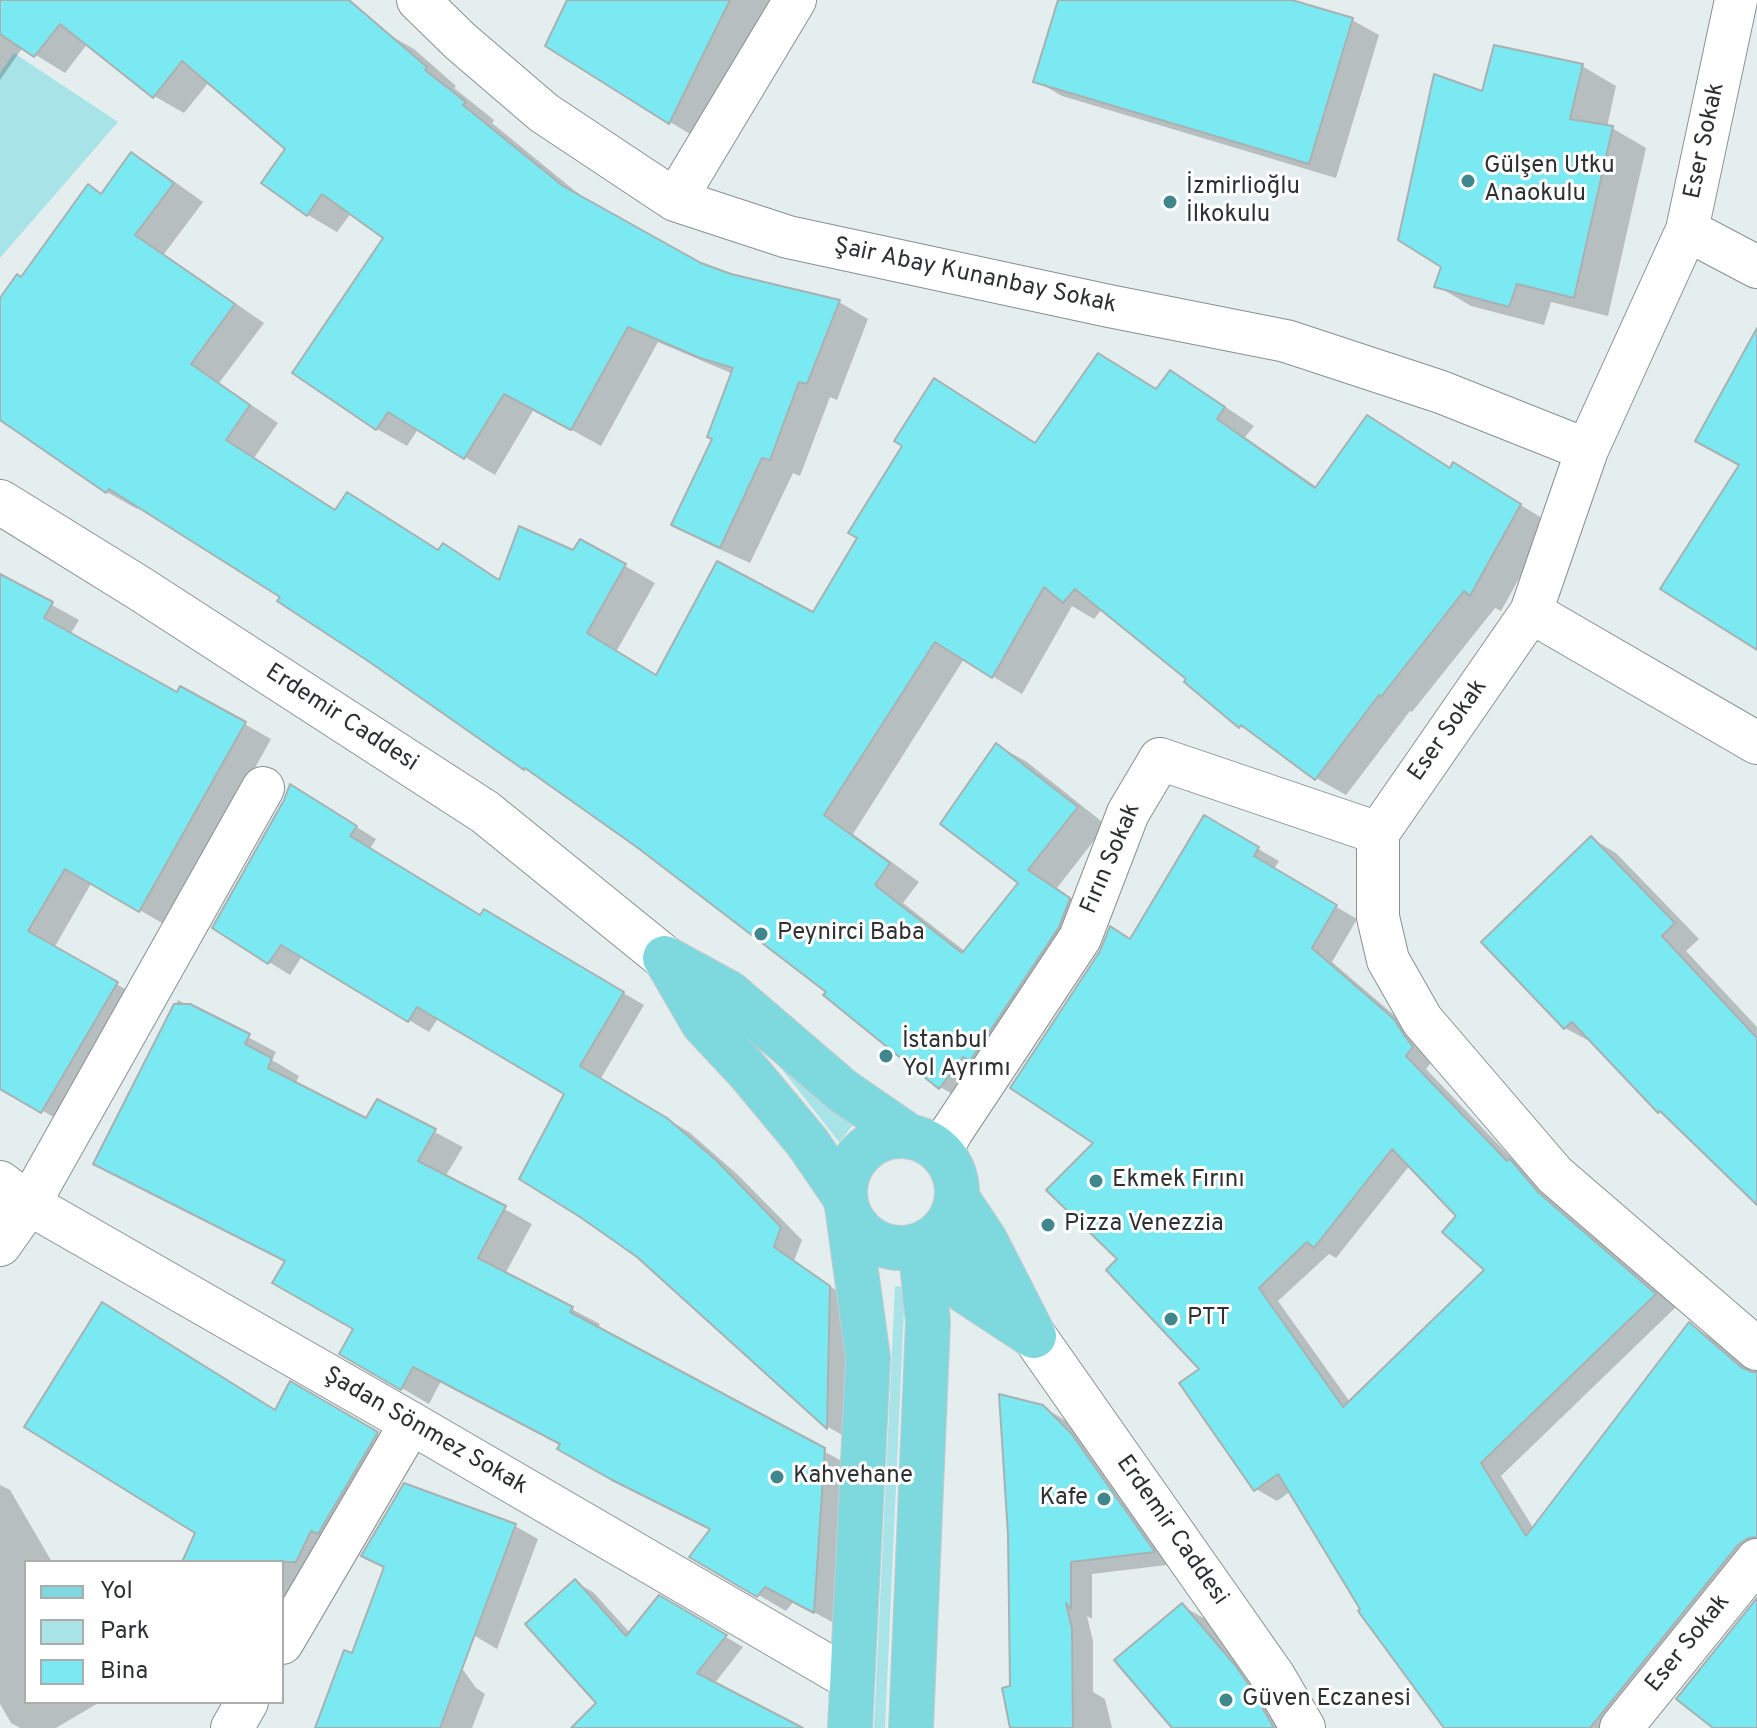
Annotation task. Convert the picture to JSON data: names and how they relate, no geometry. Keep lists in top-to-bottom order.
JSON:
{
  "streets": {
    "main road": ["Erdemir Caddesi"],
    "street": [
      "Eser Sokak",
      "Şair Abay Kunanbay Sokak",
      "Fırın Sokak",
      "Şadan Sönmez Sokak"
    ]
  },
  "crossings": [
    ["Eser Sokak", "Şair Abay Kunanbay Sokak"],
    ["Eser Sokak", "Fırın Sokak"],
    ["Erdemir Caddesi", "Fırın Sokak"]
  ],
  "places": [
    "Gülşen Utku Anaokulu",
    "İzmirlioğlu İlkokulu",
    "Peynirci Baba",
    "İstanbul Yol Ayrımı",
    "Ekmek Fırını",
    "Pizza Venezzia",
    "PTT",
    "Kahvehane",
    "Kafe",
    "Güven Eczanesi"
  ],
  "legend": ["Yol", "Park", "Bina"]
}
